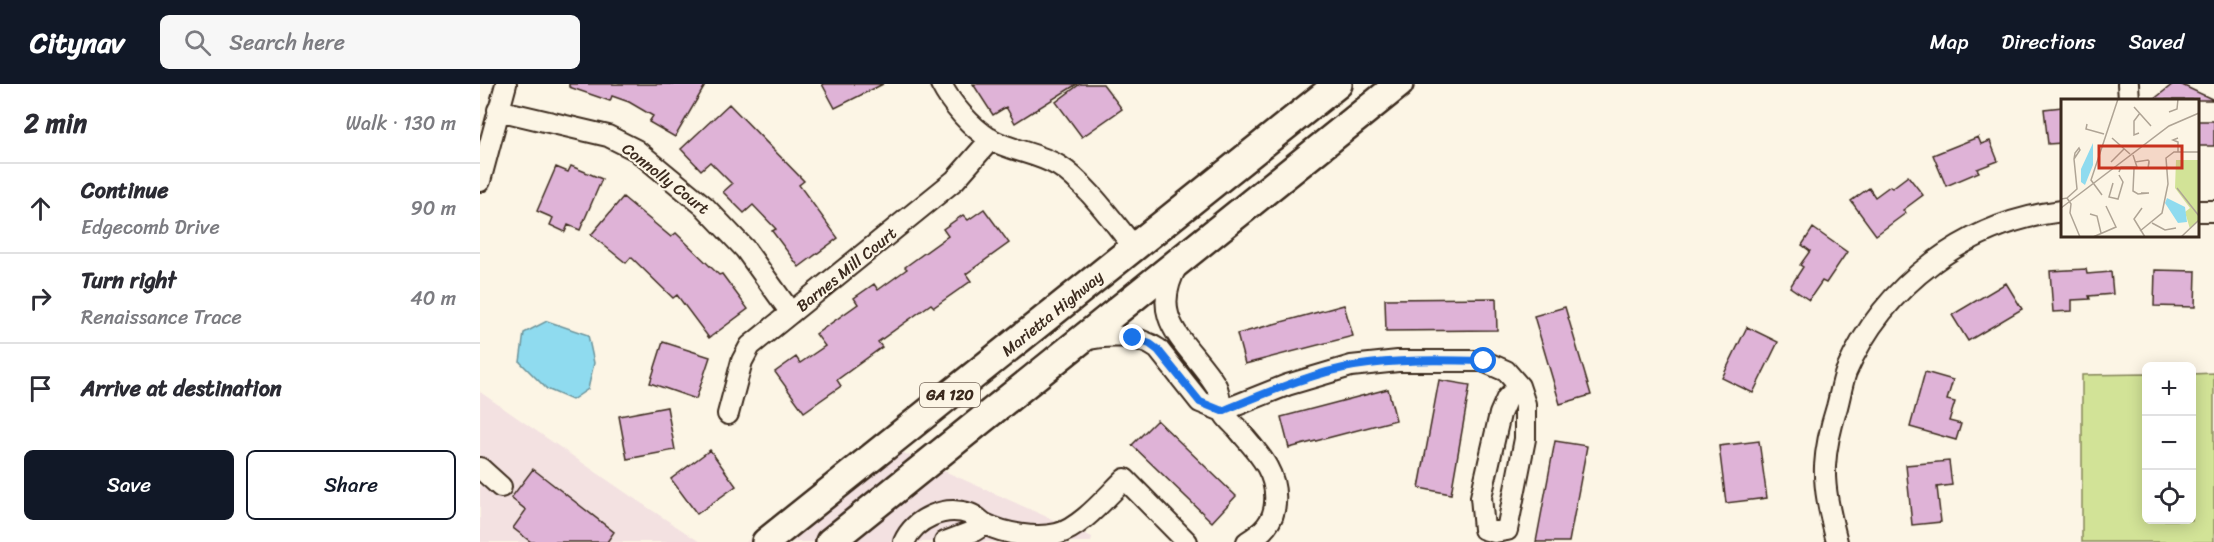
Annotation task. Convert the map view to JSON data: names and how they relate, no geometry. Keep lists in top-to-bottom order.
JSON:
{
  "streets": {
    "highway": ["Marietta Highway", "GA 120"],
    "street": ["Connolly Court", "Barnes Mill Court"]
  },
  "crossings": [
    ["Connolly Court", "Barnes Mill Court"]
  ],
  "page": {
    "header": "Citynav",
    "search": "Search here",
    "nav": ["Map", "Directions", "Saved"],
    "heading": ["2 min", "Walk · 130 m"],
    "list": [
      ["Continue", "Edgecomb Drive", "90 m"],
      ["Turn right", "Renaissance Trace", "40 m"],
      "Arrive at destination"
    ],
    "map_buttons": ["+", "−"],
    "buttons": ["Save", "Share"]
  }
}
